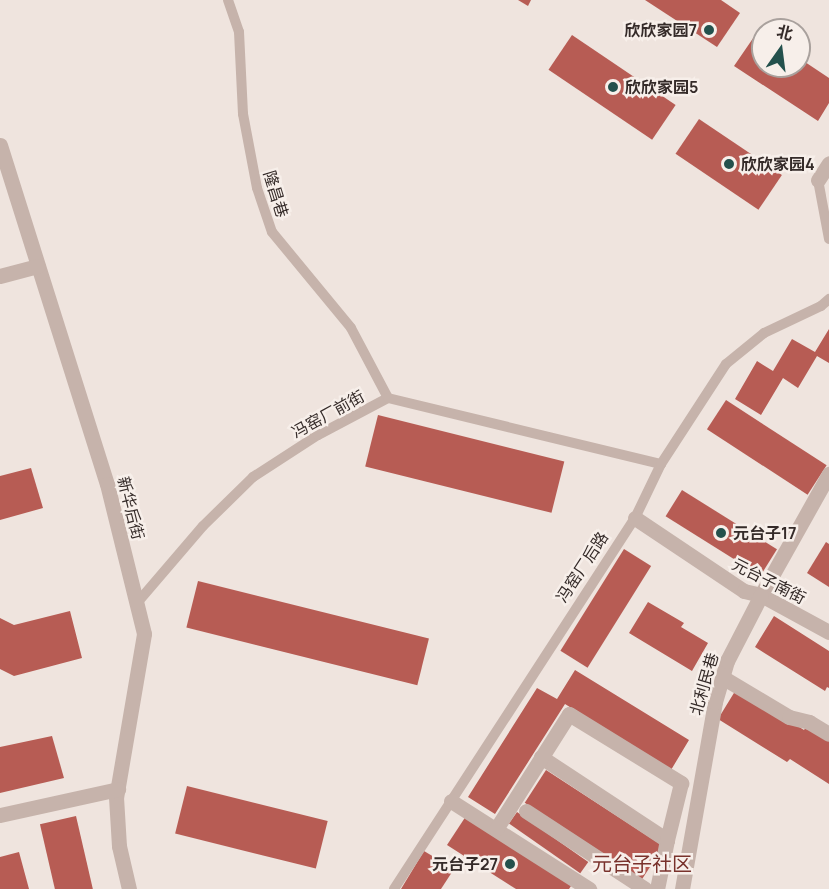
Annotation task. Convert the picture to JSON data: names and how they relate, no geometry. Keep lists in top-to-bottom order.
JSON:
{
  "streets": {
    "street": ["新华后街", "元台子南街", "北利民巷"],
    "lane": ["隆昌巷", "冯窑厂前街", "冯窑厂后路"]
  },
  "crossings": [
    ["隆昌巷", "冯窑厂前街"],
    ["冯窑厂前街", "新华后街"],
    ["冯窑厂前街", "冯窑厂后路"],
    ["冯窑厂后路", "元台子南街"],
    ["元台子南街", "北利民巷"]
  ],
  "districts": ["元台子社区"],
  "places": [
    "欣欣家园7",
    "欣欣家园5",
    "欣欣家园4",
    "元台子17",
    "元台子27"
  ],
  "north": "top"
}
